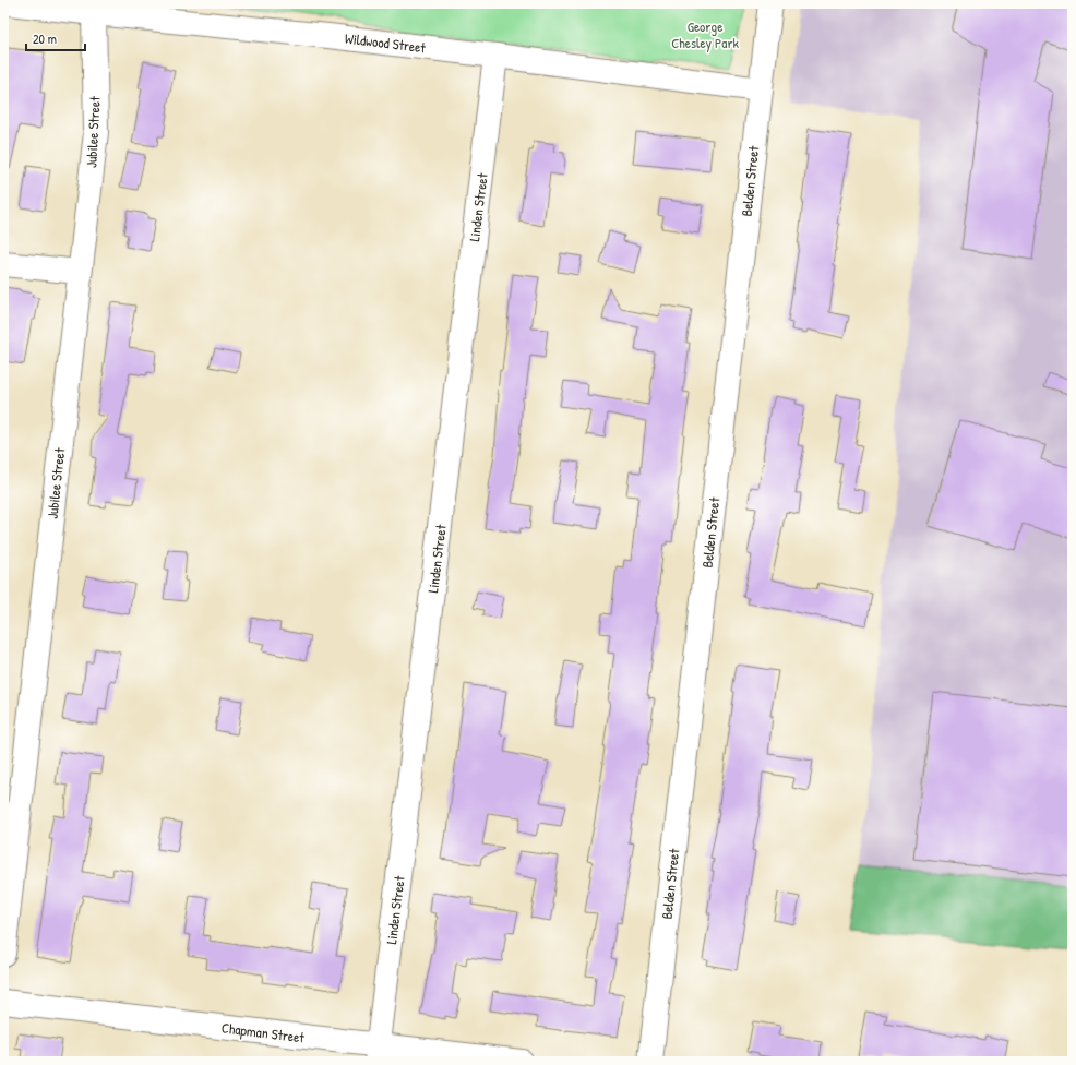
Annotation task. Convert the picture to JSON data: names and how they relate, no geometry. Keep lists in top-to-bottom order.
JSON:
{
  "streets": {
    "street": [
      "Wildwood Street",
      "Jubilee Street",
      "Belden Street",
      "Linden Street",
      "Chapman Street"
    ]
  },
  "crossings": [
    ["Wildwood Street", "Jubilee Street"],
    ["Wildwood Street", "Belden Street"],
    ["Wildwood Street", "Linden Street"],
    ["Linden Street", "Chapman Street"]
  ],
  "parks": ["George Chesley Park"],
  "scale_bar": "20 m"
}
